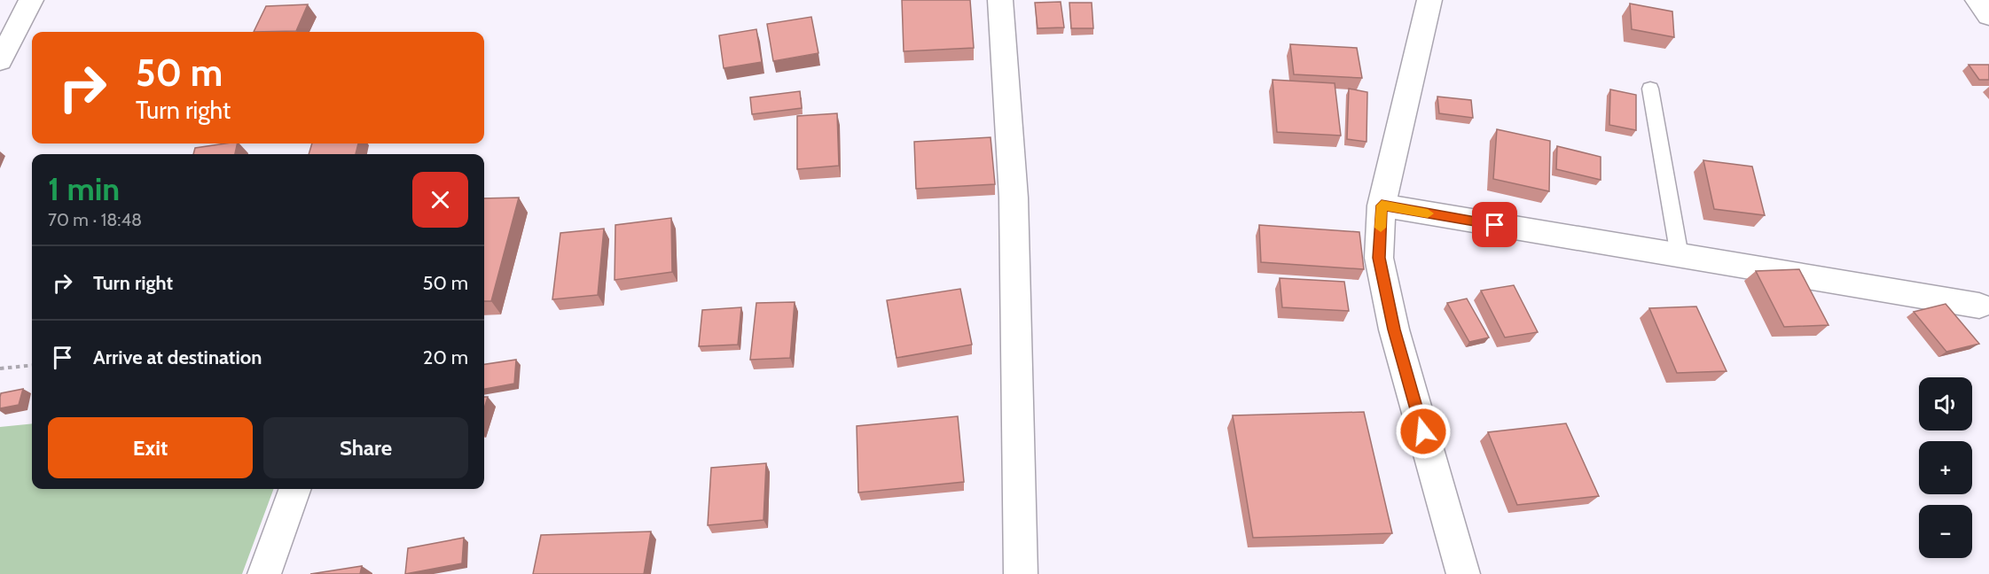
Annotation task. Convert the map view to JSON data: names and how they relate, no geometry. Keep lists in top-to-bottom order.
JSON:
{
  "page": {
    "turn": ["50 m", "Turn right"],
    "heading": ["1 min", "70 m · 18:48"],
    "list": [
      {
        "name": "Turn right",
        "value": "50 m"
      },
      {
        "name": "Arrive at destination",
        "value": "20 m"
      }
    ],
    "map_buttons": ["+", "−"],
    "buttons": ["Exit", "Share"]
  }
}
